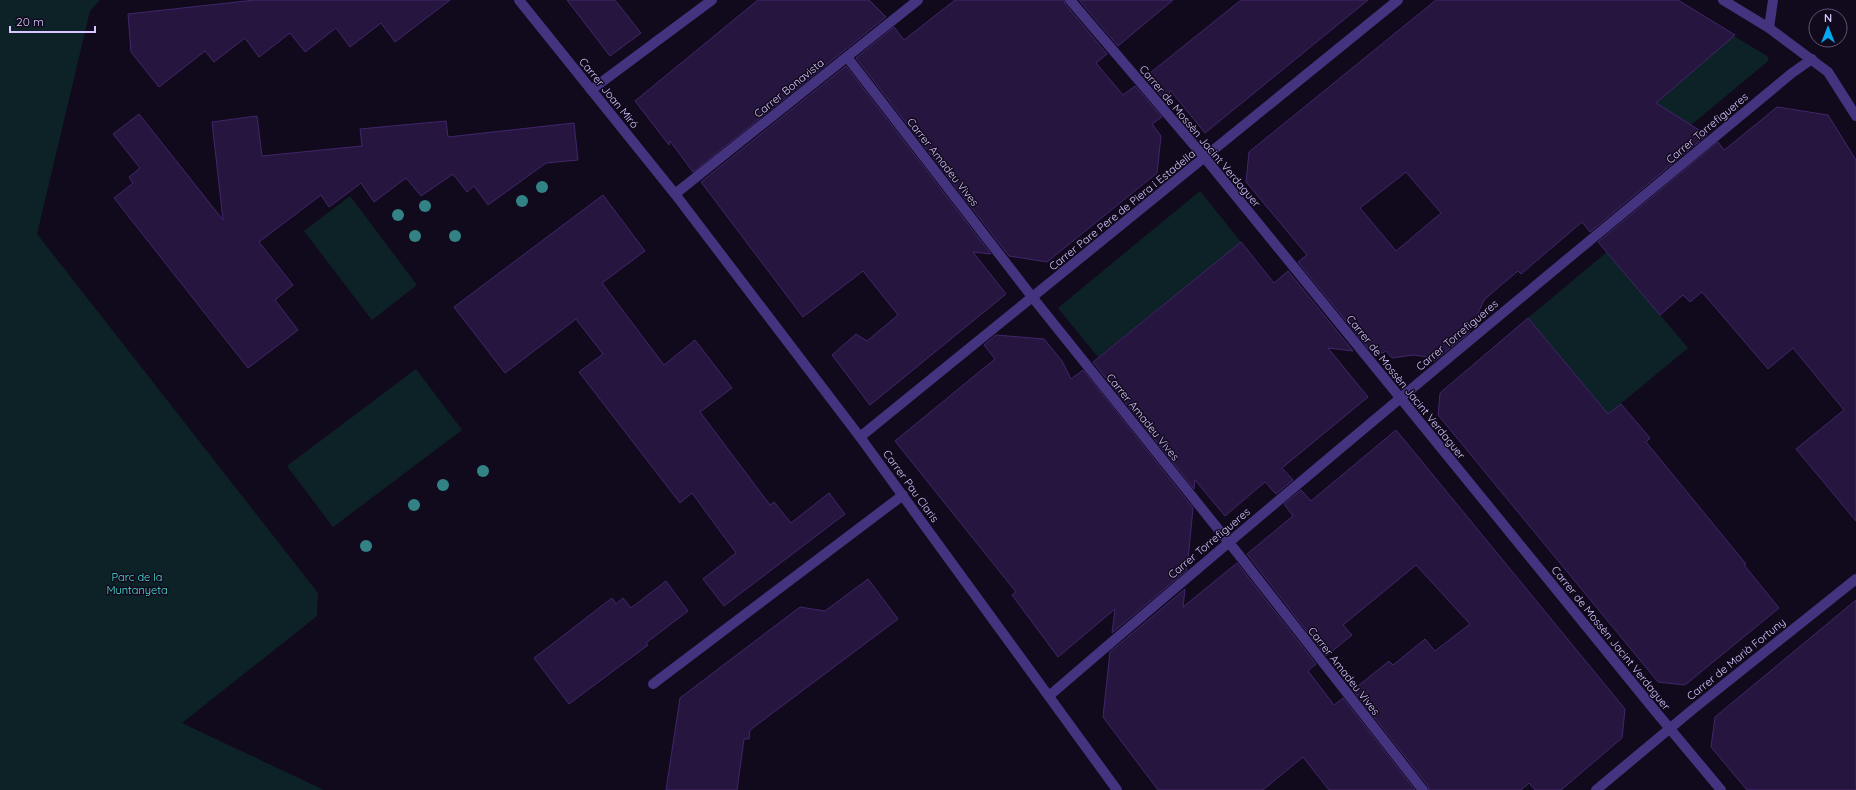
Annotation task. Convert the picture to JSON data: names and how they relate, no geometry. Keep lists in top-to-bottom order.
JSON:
{
  "streets": {
    "street": [
      "Carrer Bonavista",
      "Carrer Joan Miró",
      "Carrer Torrefigueres",
      "Carrer de Mossèn Jacint Verdaguer",
      "Carrer Amadeu Vives",
      "Carrer Pare Pere de Piera i Estadella",
      "Carrer Pau Claris",
      "Carrer de Marià Fortuny"
    ]
  },
  "crossings": [
    ["Carrer Bonavista", "Carrer Joan Miró"],
    ["Carrer Bonavista", "Carrer Amadeu Vives"],
    ["Carrer Bonavista", "Carrer Pau Claris"],
    ["Carrer Joan Miró", "Carrer Pau Claris"],
    ["Carrer Torrefigueres", "Carrer de Mossèn Jacint Verdaguer"],
    ["Carrer Torrefigueres", "Carrer Amadeu Vives"],
    ["Carrer Torrefigueres", "Carrer Pau Claris"],
    ["Carrer de Mossèn Jacint Verdaguer", "Carrer Pare Pere de Piera i Estadella"],
    ["Carrer de Mossèn Jacint Verdaguer", "Carrer de Marià Fortuny"],
    ["Carrer Amadeu Vives", "Carrer Pare Pere de Piera i Estadella"],
    ["Carrer Pare Pere de Piera i Estadella", "Carrer Pau Claris"]
  ],
  "parks": ["Parc de la Muntanyeta"],
  "scale_bar": "20 m",
  "north": "top"
}
